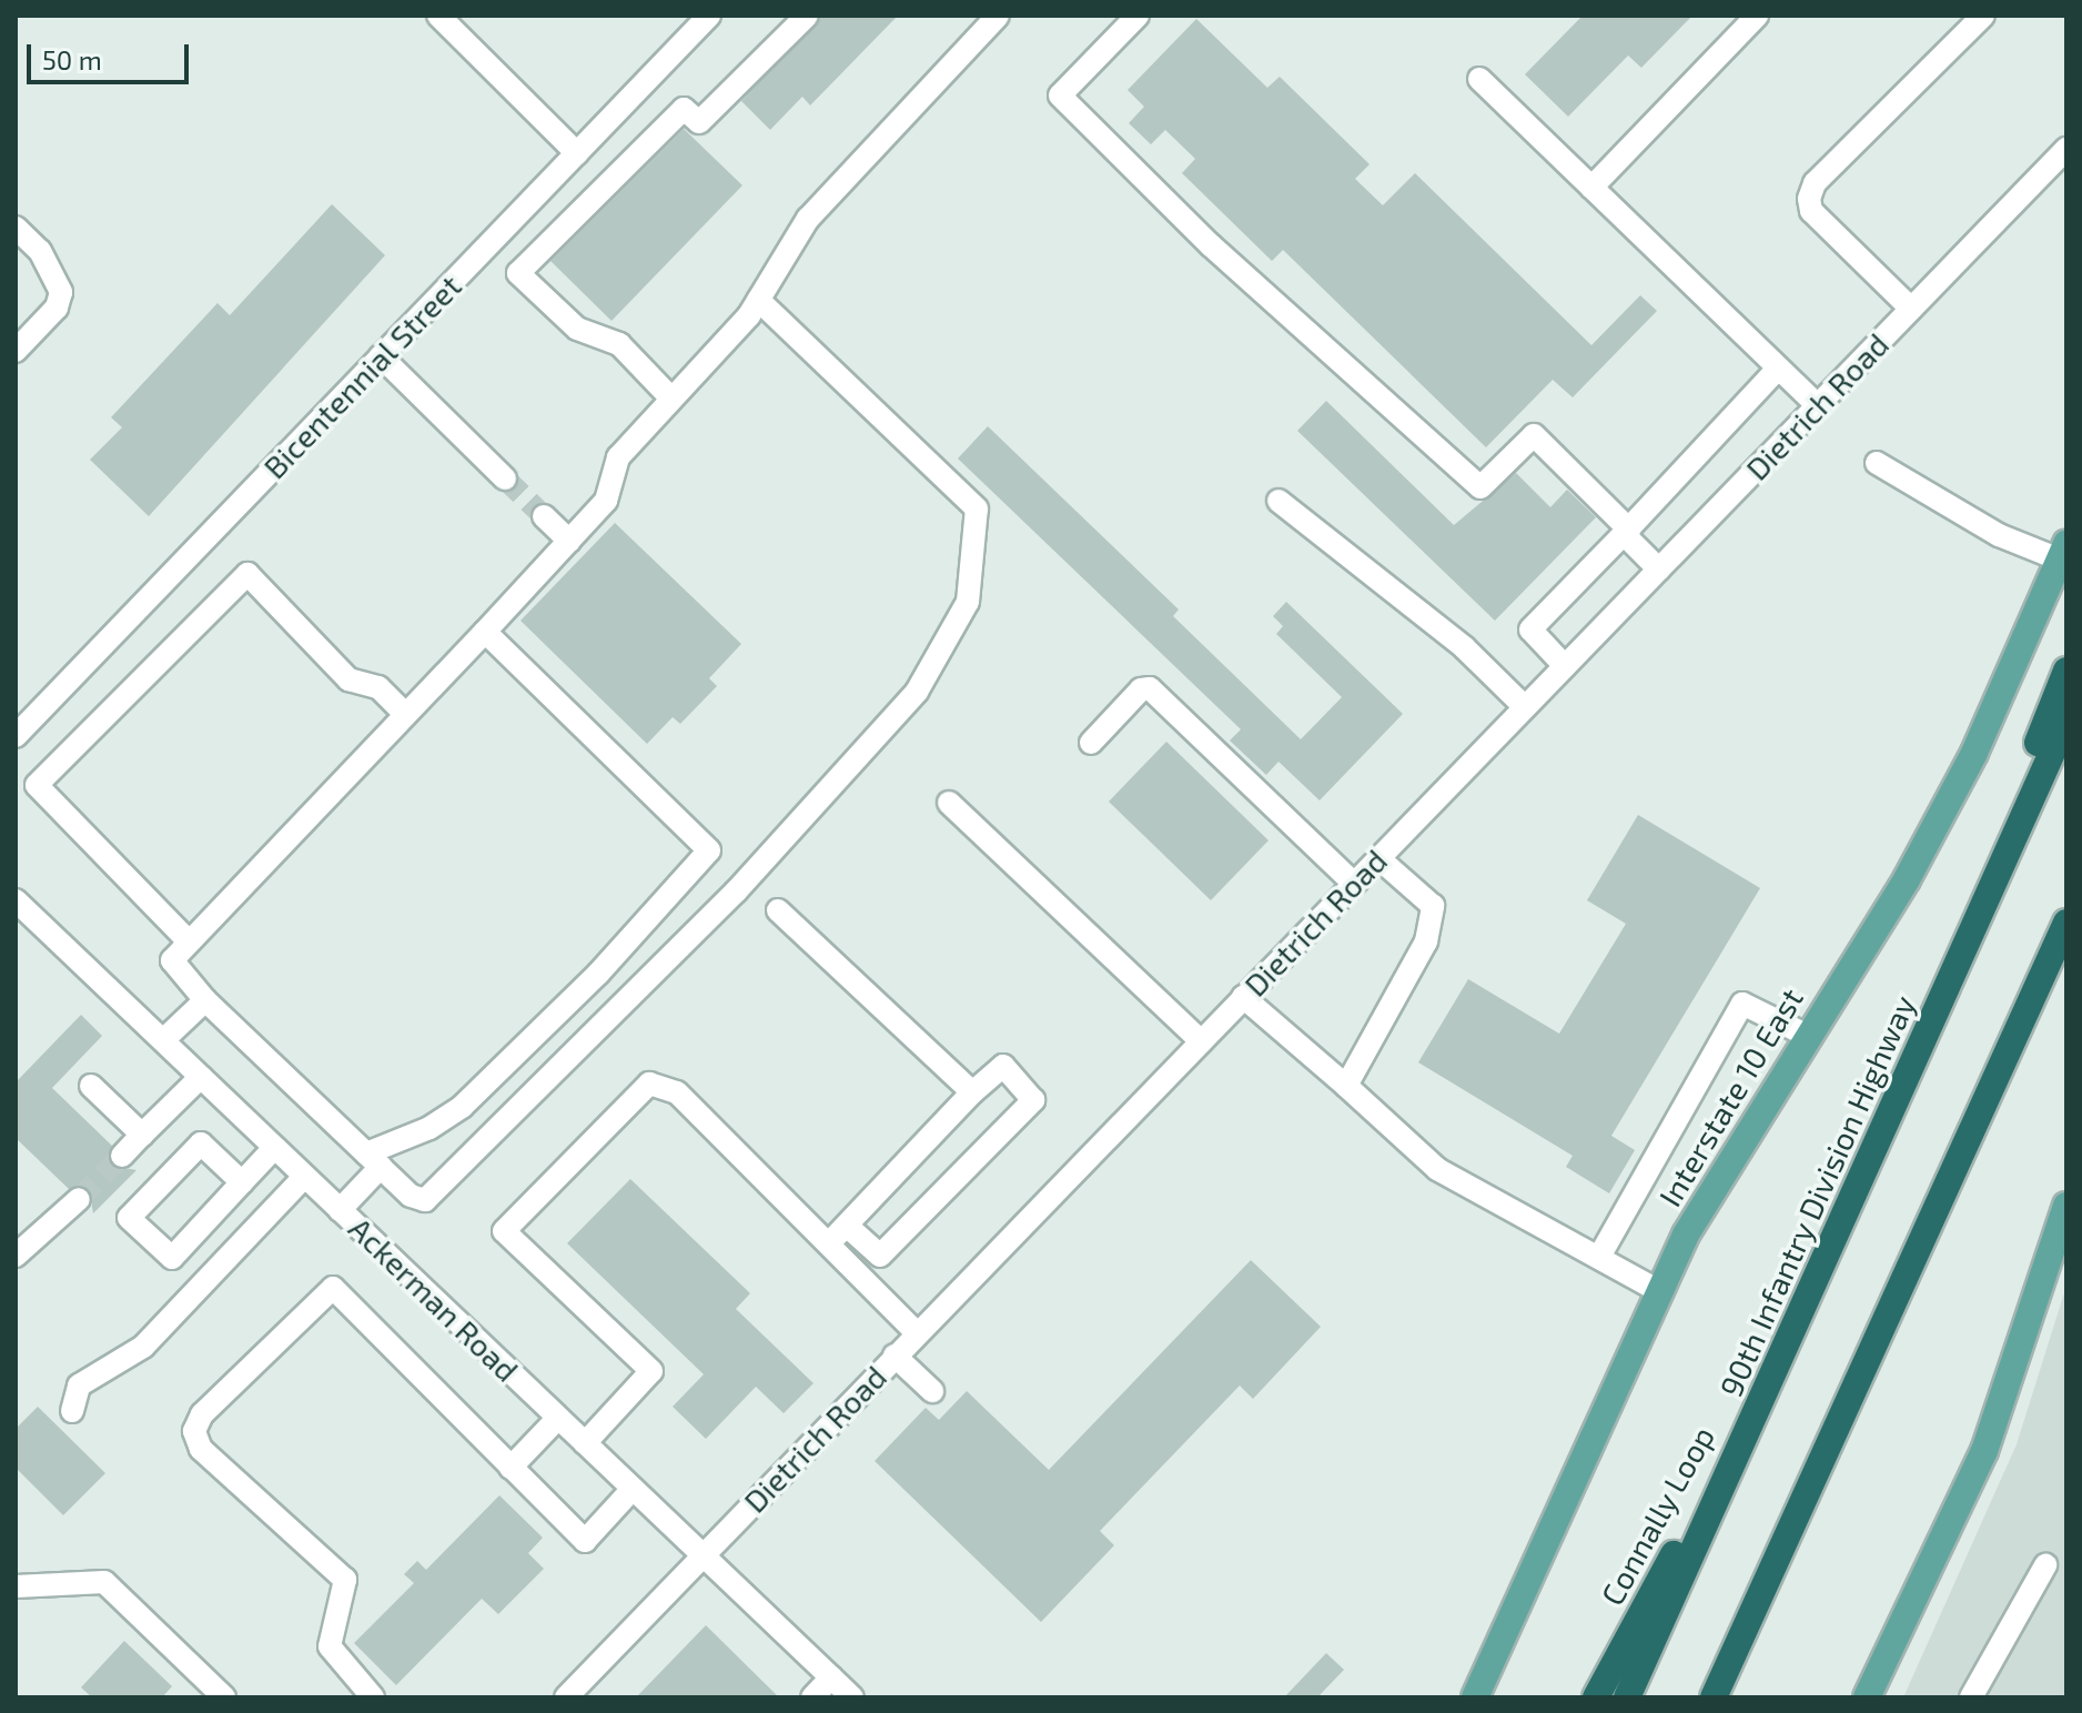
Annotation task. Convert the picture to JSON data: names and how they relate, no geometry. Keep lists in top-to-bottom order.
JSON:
{
  "streets": {
    "highway": ["90th Infantry Division Highway", "Connally Loop"],
    "main road": ["Interstate 10 East"],
    "street": ["Bicentennial Street", "Dietrich Road", "Ackerman Road"]
  },
  "crossings": [
    ["Dietrich Road", "Ackerman Road"],
    ["90th Infantry Division Highway", "Connally Loop"]
  ],
  "scale_bar": "50 m"
}
